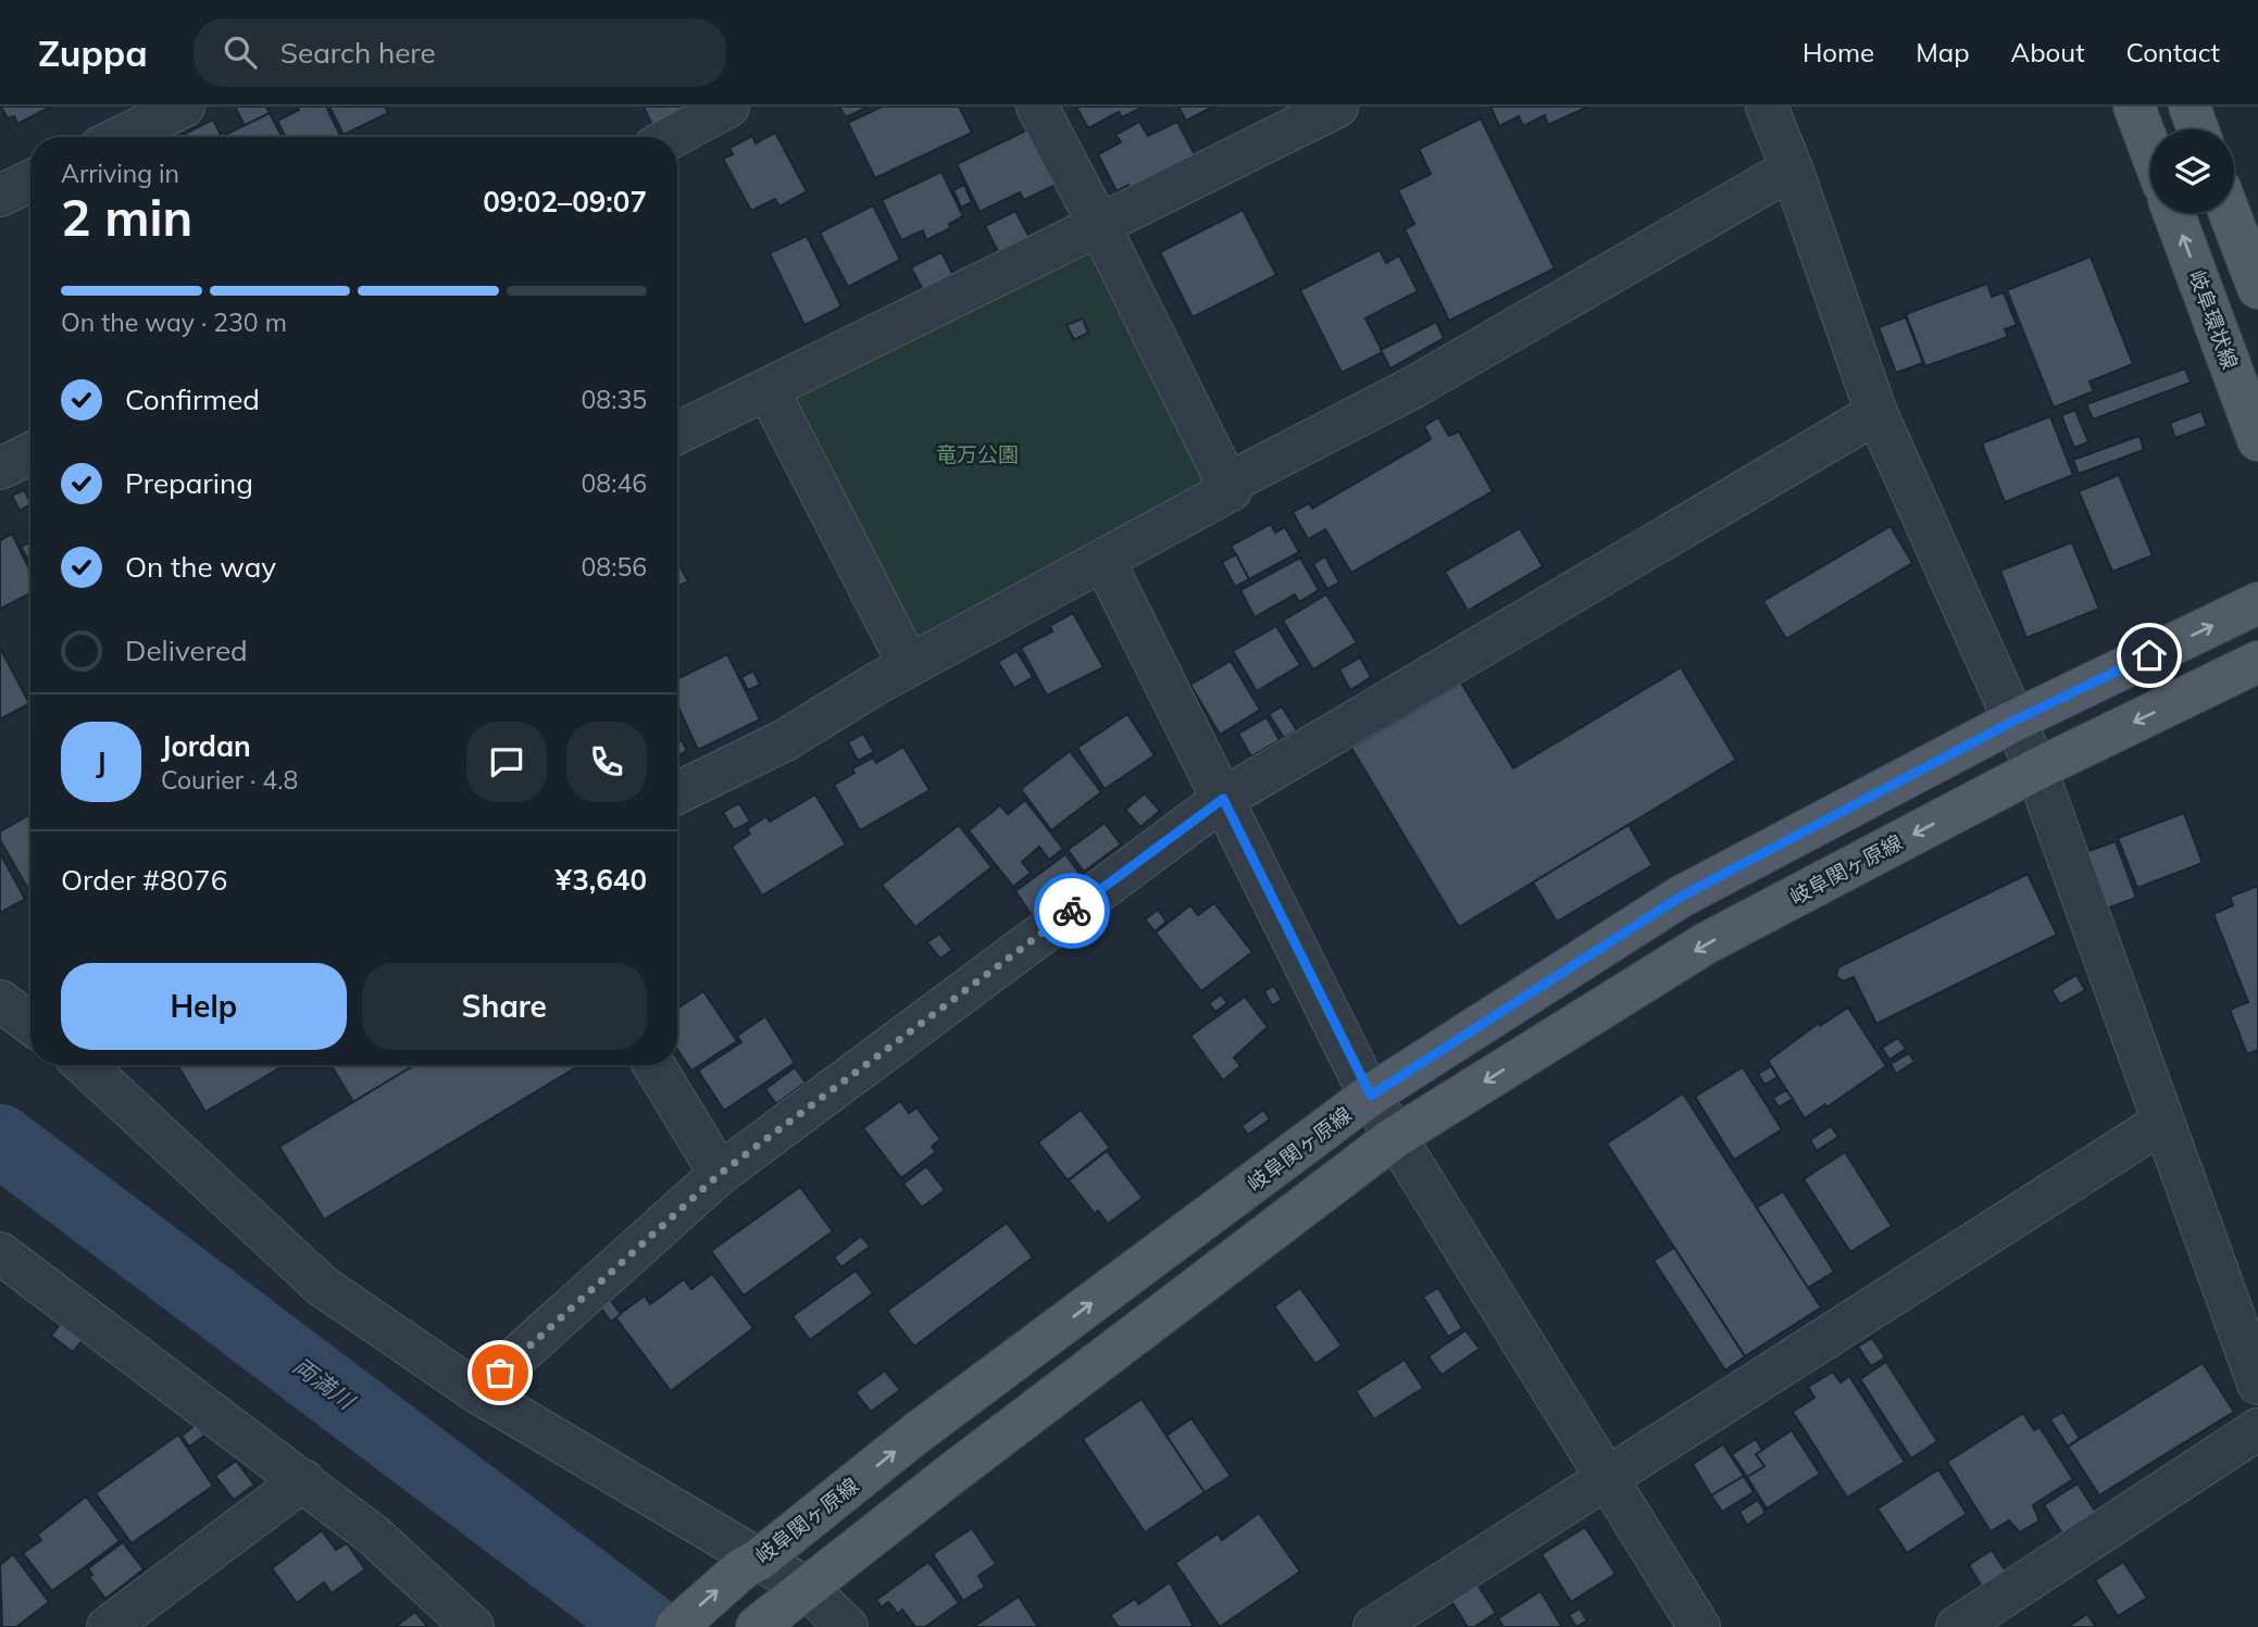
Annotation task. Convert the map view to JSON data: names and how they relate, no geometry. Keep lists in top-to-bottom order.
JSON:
{
  "streets": {
    "main road": ["岐阜環状線", "岐阜関ヶ原線"]
  },
  "water": ["両満川"],
  "parks": ["竜万公園"],
  "page": {
    "header": "Zuppa",
    "search": "Search here",
    "nav": [
      "Home",
      "Map",
      "About",
      "Contact"
    ],
    "heading": ["2 min", "Arriving in", "09:02–09:07"],
    "panel": [
      "Jordan",
      "Courier · 4.8",
      "Order #8076",
      "¥3,640"
    ],
    "bar": "On the way · 230 m",
    "list": [
      ["Confirmed", "08:35"],
      ["Preparing", "08:46"],
      ["On the way", "08:56"],
      "Delivered"
    ],
    "round": "J",
    "buttons": ["Help", "Share"]
  }
}
